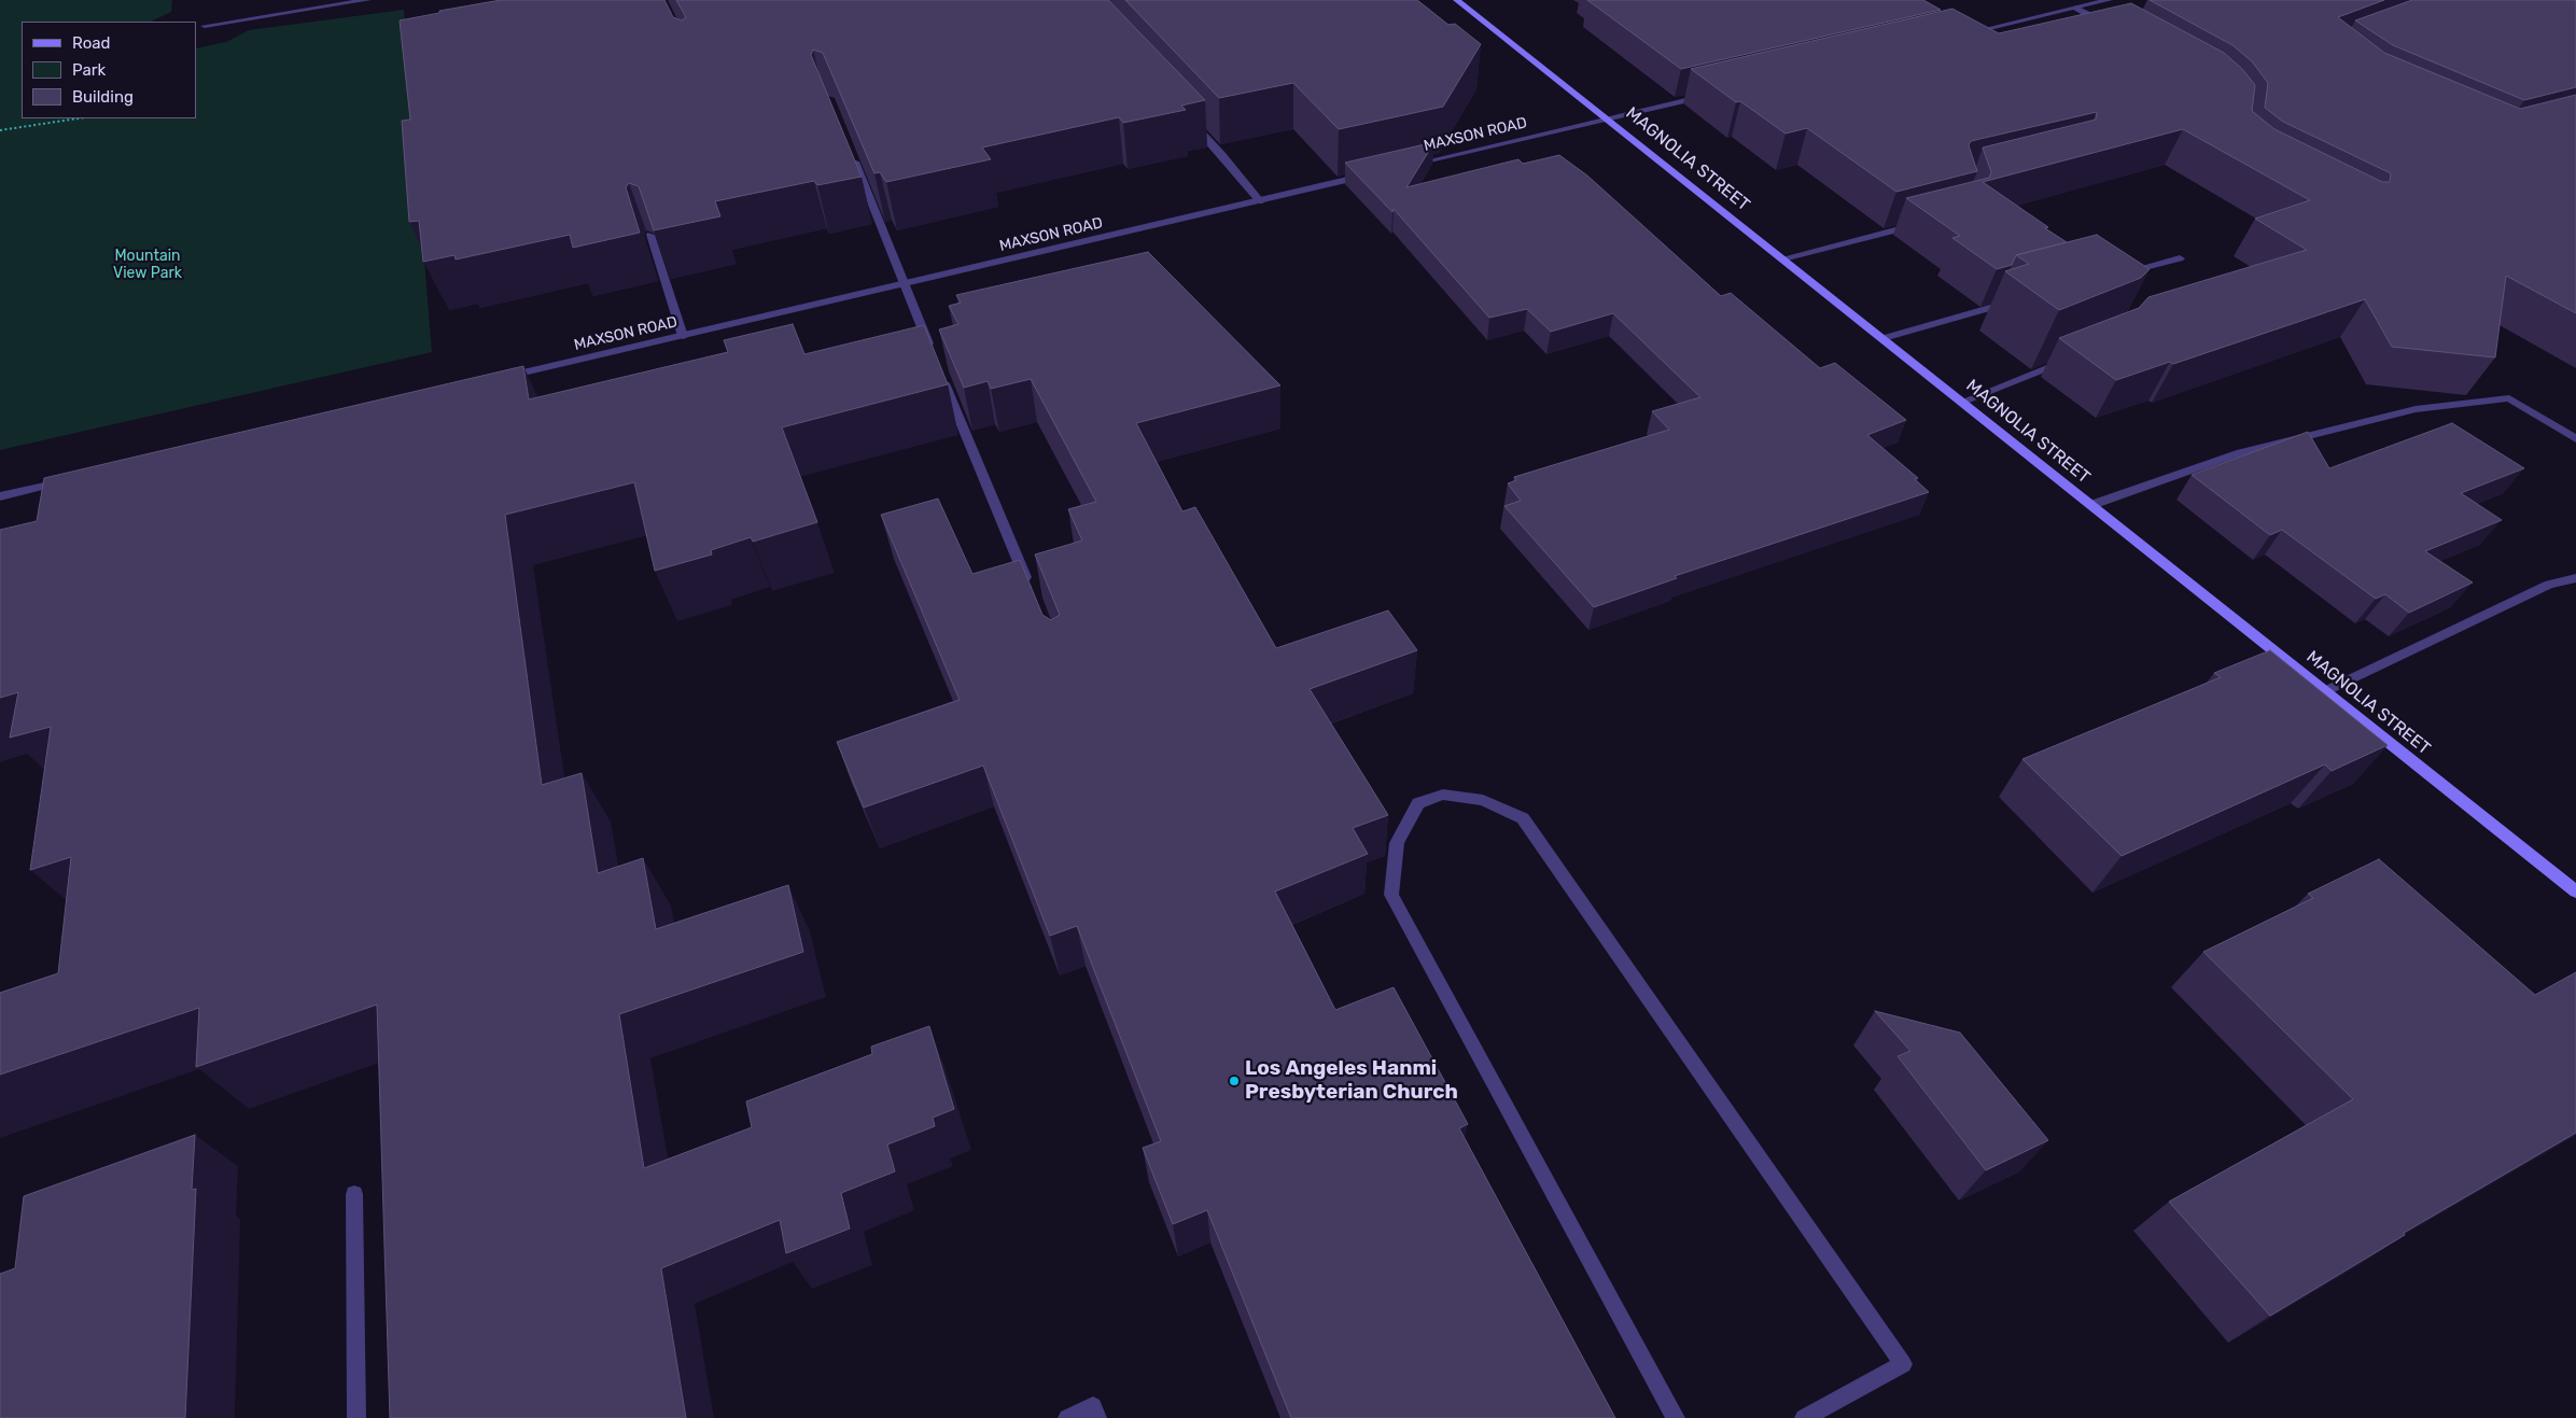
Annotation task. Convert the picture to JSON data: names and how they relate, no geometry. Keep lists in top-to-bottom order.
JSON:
{
  "streets": {
    "street": ["MAXSON ROAD", "MAGNOLIA STREET"]
  },
  "crossings": [
    ["MAXSON ROAD", "MAGNOLIA STREET"]
  ],
  "parks": ["Mountain View Park"],
  "places": ["Los Angeles Hanmi Presbyterian Church"],
  "legend": ["Road", "Park", "Building"]
}
